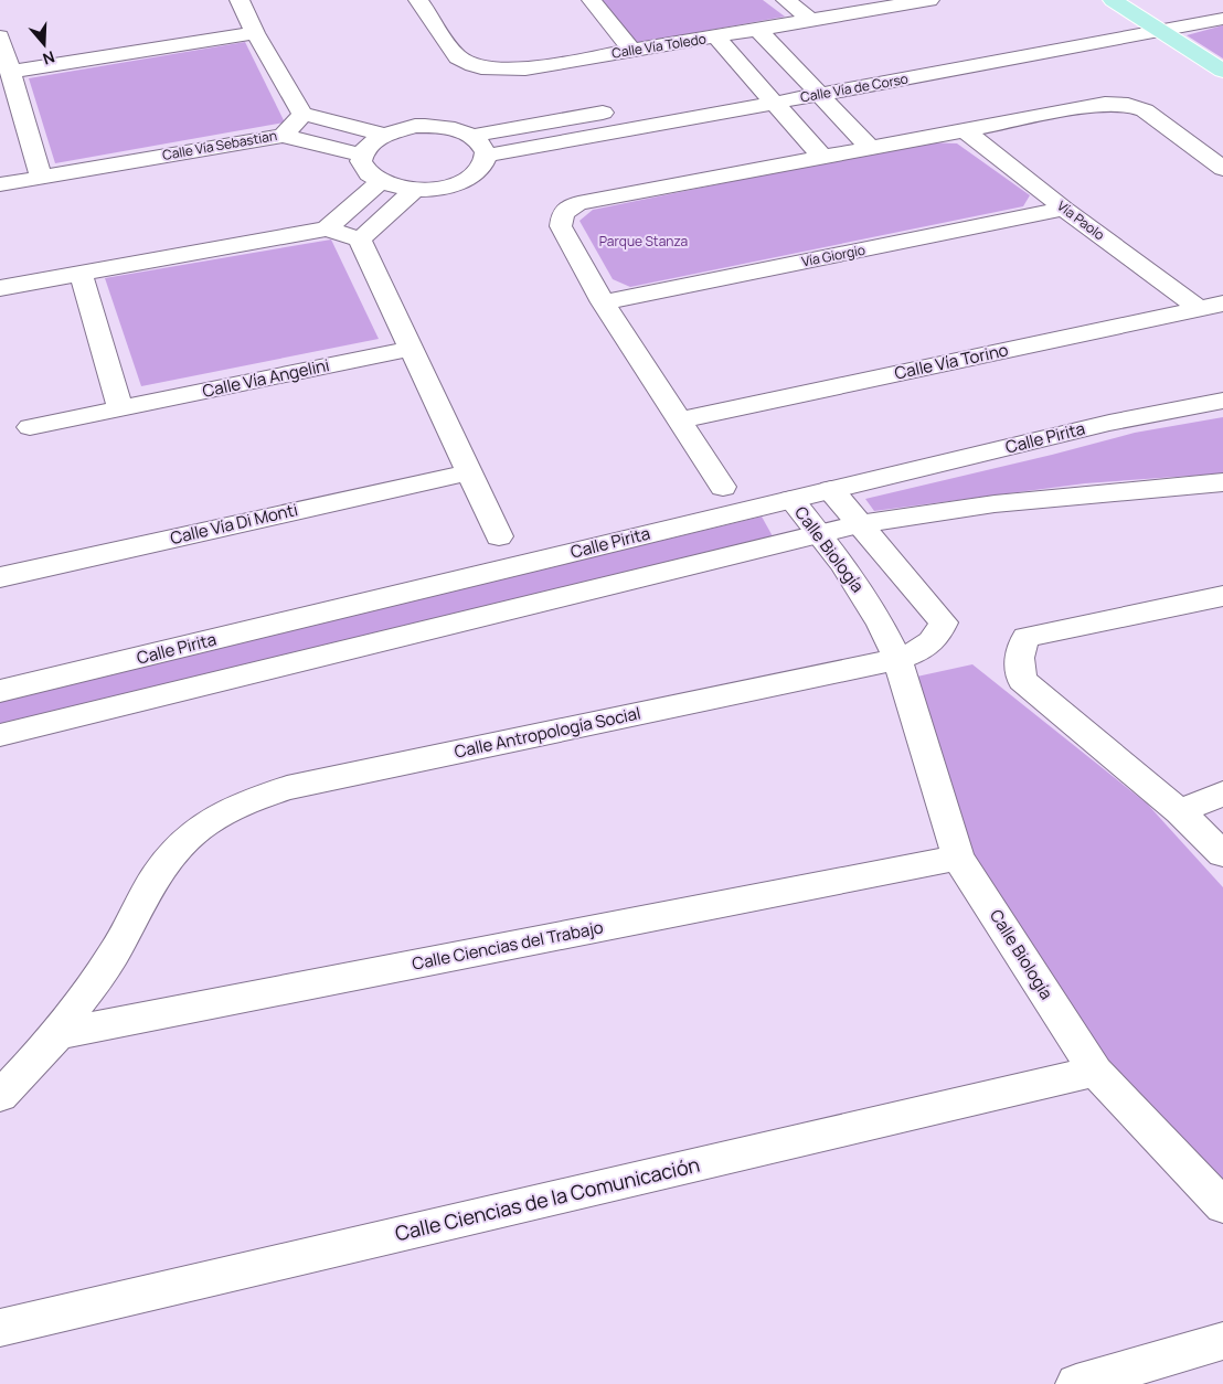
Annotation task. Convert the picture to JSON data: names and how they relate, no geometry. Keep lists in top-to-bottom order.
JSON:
{
  "streets": {
    "street": [
      "Calle Vía Toledo",
      "Calle Vía de Corso",
      "Calle Vía Sebastian",
      "Vía Paolo",
      "Vía Giorgio",
      "Calle Vía Torino",
      "Calle Vía Angelini",
      "Calle Pirita",
      "Calle Vía Di Monti",
      "Calle Biología",
      "Calle Antropología Social",
      "Calle Ciencias del Trabajo",
      "Calle Ciencias de la Comunicación"
    ]
  },
  "crossings": [
    ["Vía Paolo", "Vía Giorgio"],
    ["Vía Paolo", "Calle Vía Torino"],
    ["Calle Pirita", "Calle Biología"],
    ["Calle Biología", "Calle Antropología Social"],
    ["Calle Biología", "Calle Ciencias del Trabajo"],
    ["Calle Biología", "Calle Ciencias de la Comunicación"],
    ["Calle Antropología Social", "Calle Ciencias del Trabajo"]
  ],
  "parks": ["Parque Stanza"],
  "north": "bottom"
}
